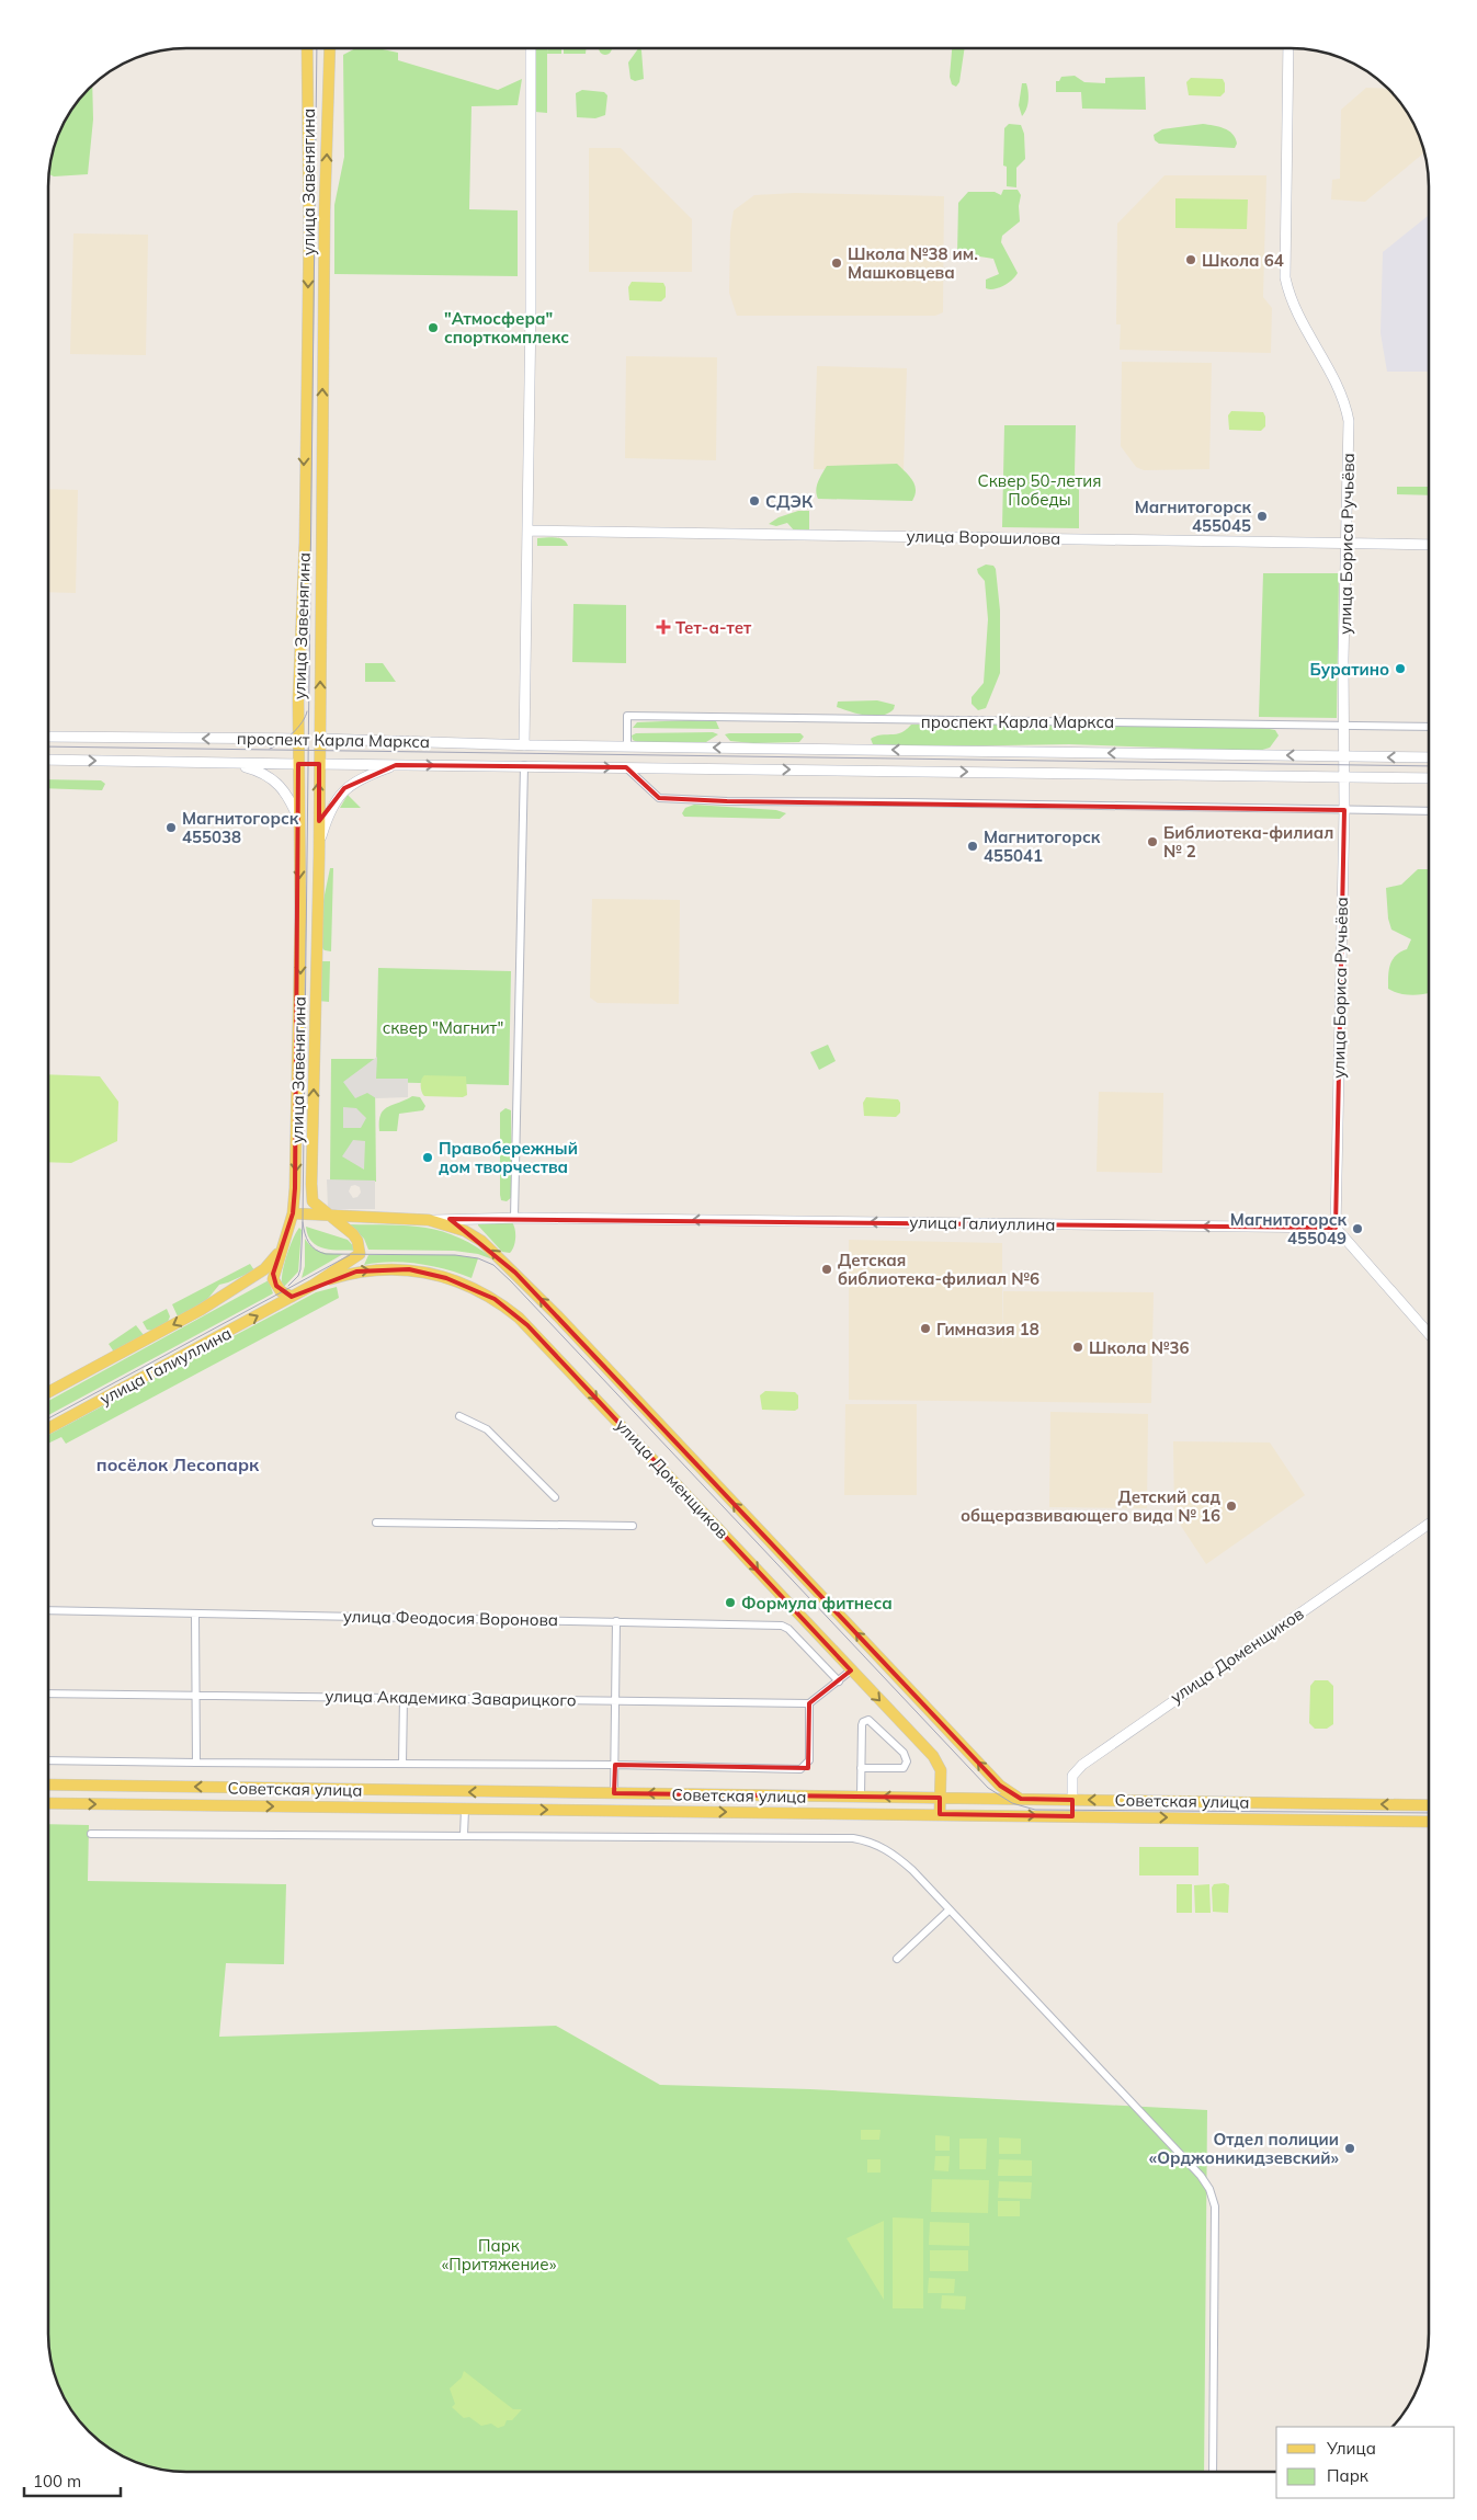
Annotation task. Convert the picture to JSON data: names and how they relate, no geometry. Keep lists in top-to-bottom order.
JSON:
{
  "streets": {
    "main road": [
      "улица Завенягина",
      "улица Ворошилова",
      "улица Бориса Ручьёва",
      "проспект Карла Маркса",
      "улица Галиуллина",
      "улица Доменщиков",
      "Советская улица"
    ],
    "street": ["улица Феодосия Воронова", "улица Академика Заварицкого"]
  },
  "crossings": [
    ["улица Завенягина", "проспект Карла Маркса"],
    ["улица Завенягина", "улица Галиуллина"],
    ["улица Ворошилова", "улица Бориса Ручьёва"],
    ["улица Бориса Ручьёва", "проспект Карла Маркса"],
    ["улица Бориса Ручьёва", "улица Галиуллина"],
    ["улица Галиуллина", "улица Доменщиков"],
    ["улица Доменщиков", "Советская улица"]
  ],
  "districts": ["посёлок Лесопарк"],
  "parks": ["Сквер 50-летия Победы", "сквер \"Магнит\"", "Парк «Притяжение»"],
  "places": {
    "other": [
      "Школа 64",
      "Школа №38 им. Машковцева",
      "\"Атмосфера\" спорткомплекс",
      "СДЭК",
      "Магнитогорск 455045",
      "Буратино",
      "Магнитогорск 455038",
      "Библиотека-филиал № 2",
      "Магнитогорск 455041",
      "Правобережный дом творчества",
      "Магнитогорск 455049",
      "Детская библиотека-филиал №6",
      "Гимназия 18",
      "Школа №36",
      "Детский сад общеразвивающего вида № 16",
      "Формула фитнеса",
      "Отдел полиции «Орджоникидзевский»"
    ],
    "health": ["Тет-а-тет"]
  },
  "legend": ["Улица", "Парк"],
  "scale_bar": "100 m"
}
